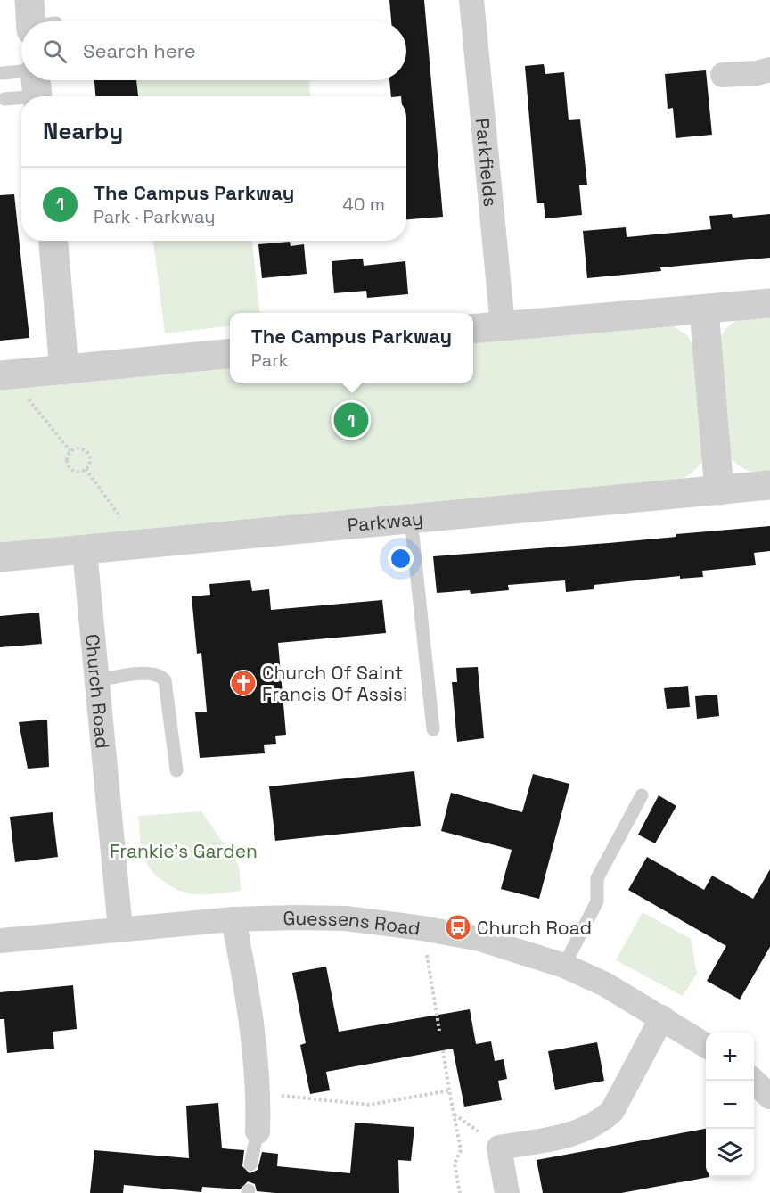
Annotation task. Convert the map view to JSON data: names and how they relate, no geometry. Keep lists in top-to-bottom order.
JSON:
{
  "streets": {
    "street": [
      "Parkfields",
      "Parkway",
      "Church Road",
      "Guessens Road"
    ]
  },
  "crossings": [
    ["Parkway", "Church Road"],
    ["Church Road", "Guessens Road"]
  ],
  "parks": ["Frankie's Garden"],
  "places": {
    "church": ["Church Of Saint Francis Of Assisi"],
    "bus stop": ["Church Road"]
  },
  "page": {
    "search": "Search here",
    "heading": "Nearby",
    "list": [
      {
        "mark": "1",
        "name": "The Campus Parkway",
        "note": "Park · Parkway",
        "value": "40 m"
      }
    ],
    "popup": ["The Campus Parkway", "Park"],
    "pins": "1",
    "map_buttons": ["+", "−"]
  }
}
